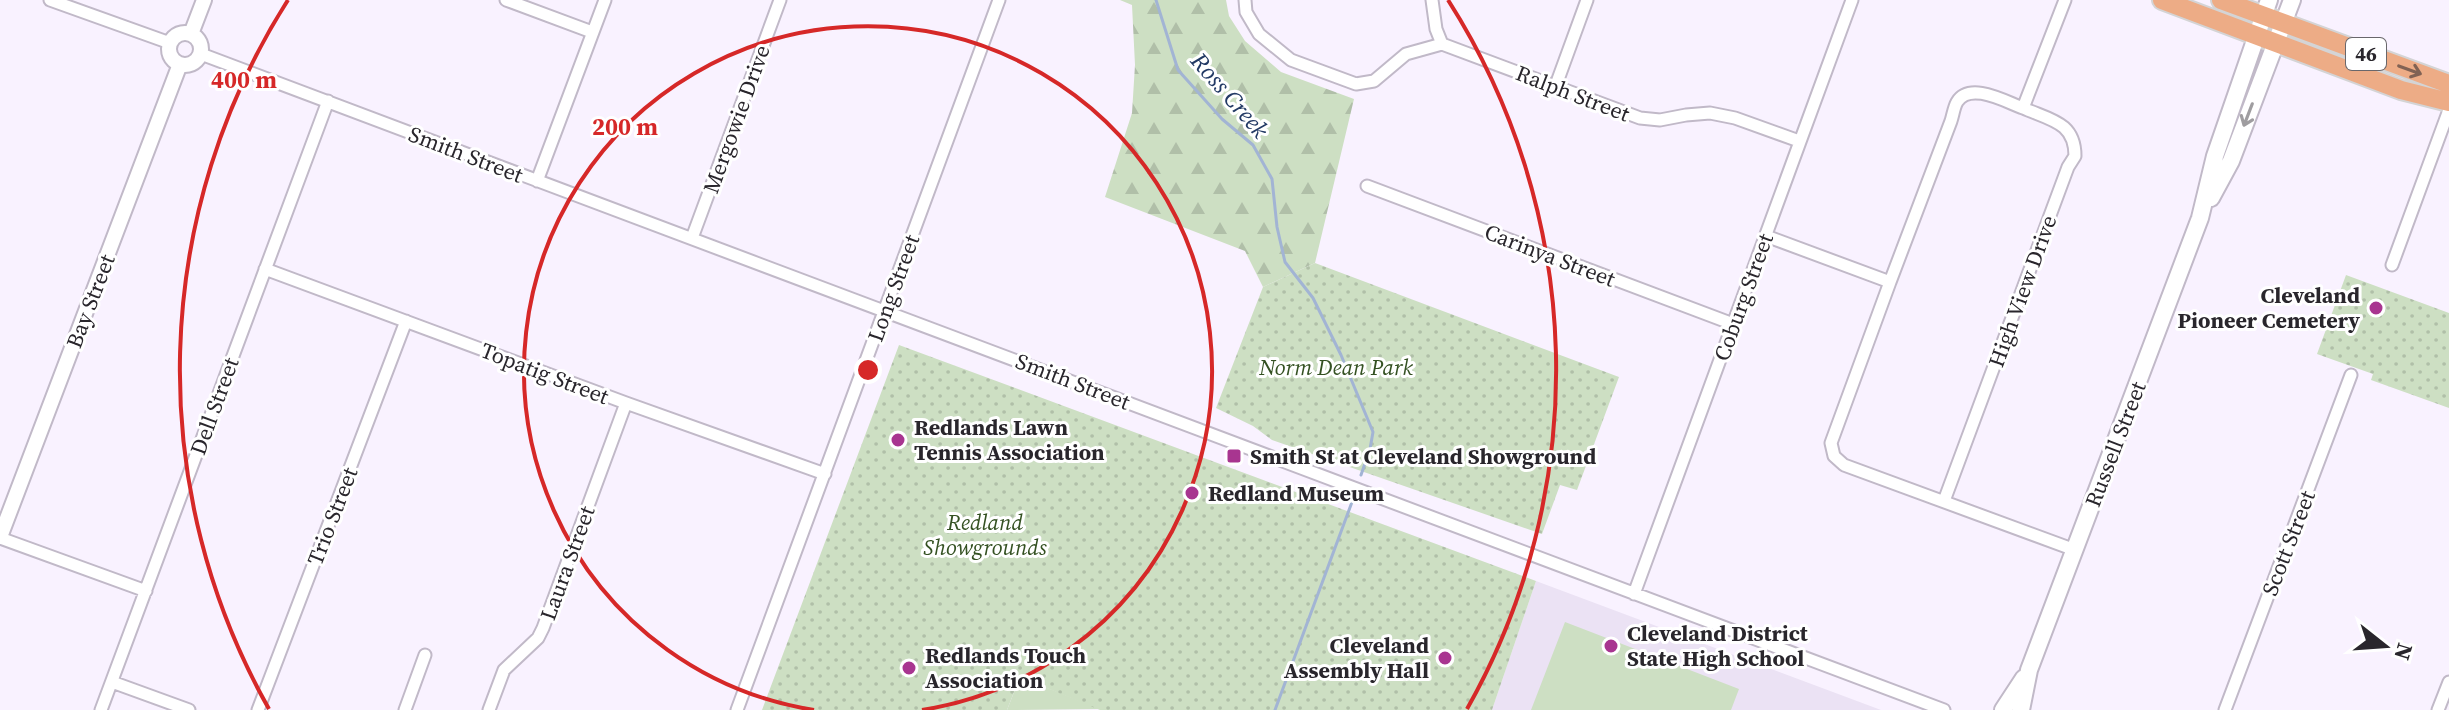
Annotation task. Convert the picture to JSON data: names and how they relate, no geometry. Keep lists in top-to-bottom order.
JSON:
{
  "streets": {
    "main road": ["46", "Russell Street"],
    "street": [
      "Ralph Street",
      "Mergowie Drive",
      "Smith Street",
      "Carinya Street",
      "Long Street",
      "High View Drive",
      "Coburg Street",
      "Bay Street",
      "Topatig Street",
      "Dell Street",
      "Trio Street",
      "Scott Street",
      "Laura Street"
    ]
  },
  "crossings": [
    ["46", "Russell Street"],
    ["Ralph Street", "Coburg Street"],
    ["Mergowie Drive", "Smith Street"],
    ["Smith Street", "Long Street"],
    ["Smith Street", "Coburg Street"],
    ["Smith Street", "Bay Street"],
    ["Smith Street", "Dell Street"],
    ["Carinya Street", "Coburg Street"],
    ["Long Street", "Topatig Street"],
    ["High View Drive", "Russell Street"],
    ["Topatig Street", "Dell Street"],
    ["Topatig Street", "Trio Street"],
    ["Topatig Street", "Laura Street"]
  ],
  "water": ["Ross Creek"],
  "parks": ["Norm Dean Park", "Redland Showgrounds"],
  "places": {
    "other": [
      "Cleveland Pioneer Cemetery",
      "Redlands Lawn Tennis Association",
      "Redland Museum",
      "Cleveland District State High School",
      "Cleveland Assembly Hall",
      "Redlands Touch Association"
    ],
    "transit": ["Smith St at Cleveland Showground"]
  },
  "north": "right",
  "rings": ["400 m", "200 m"]
}
